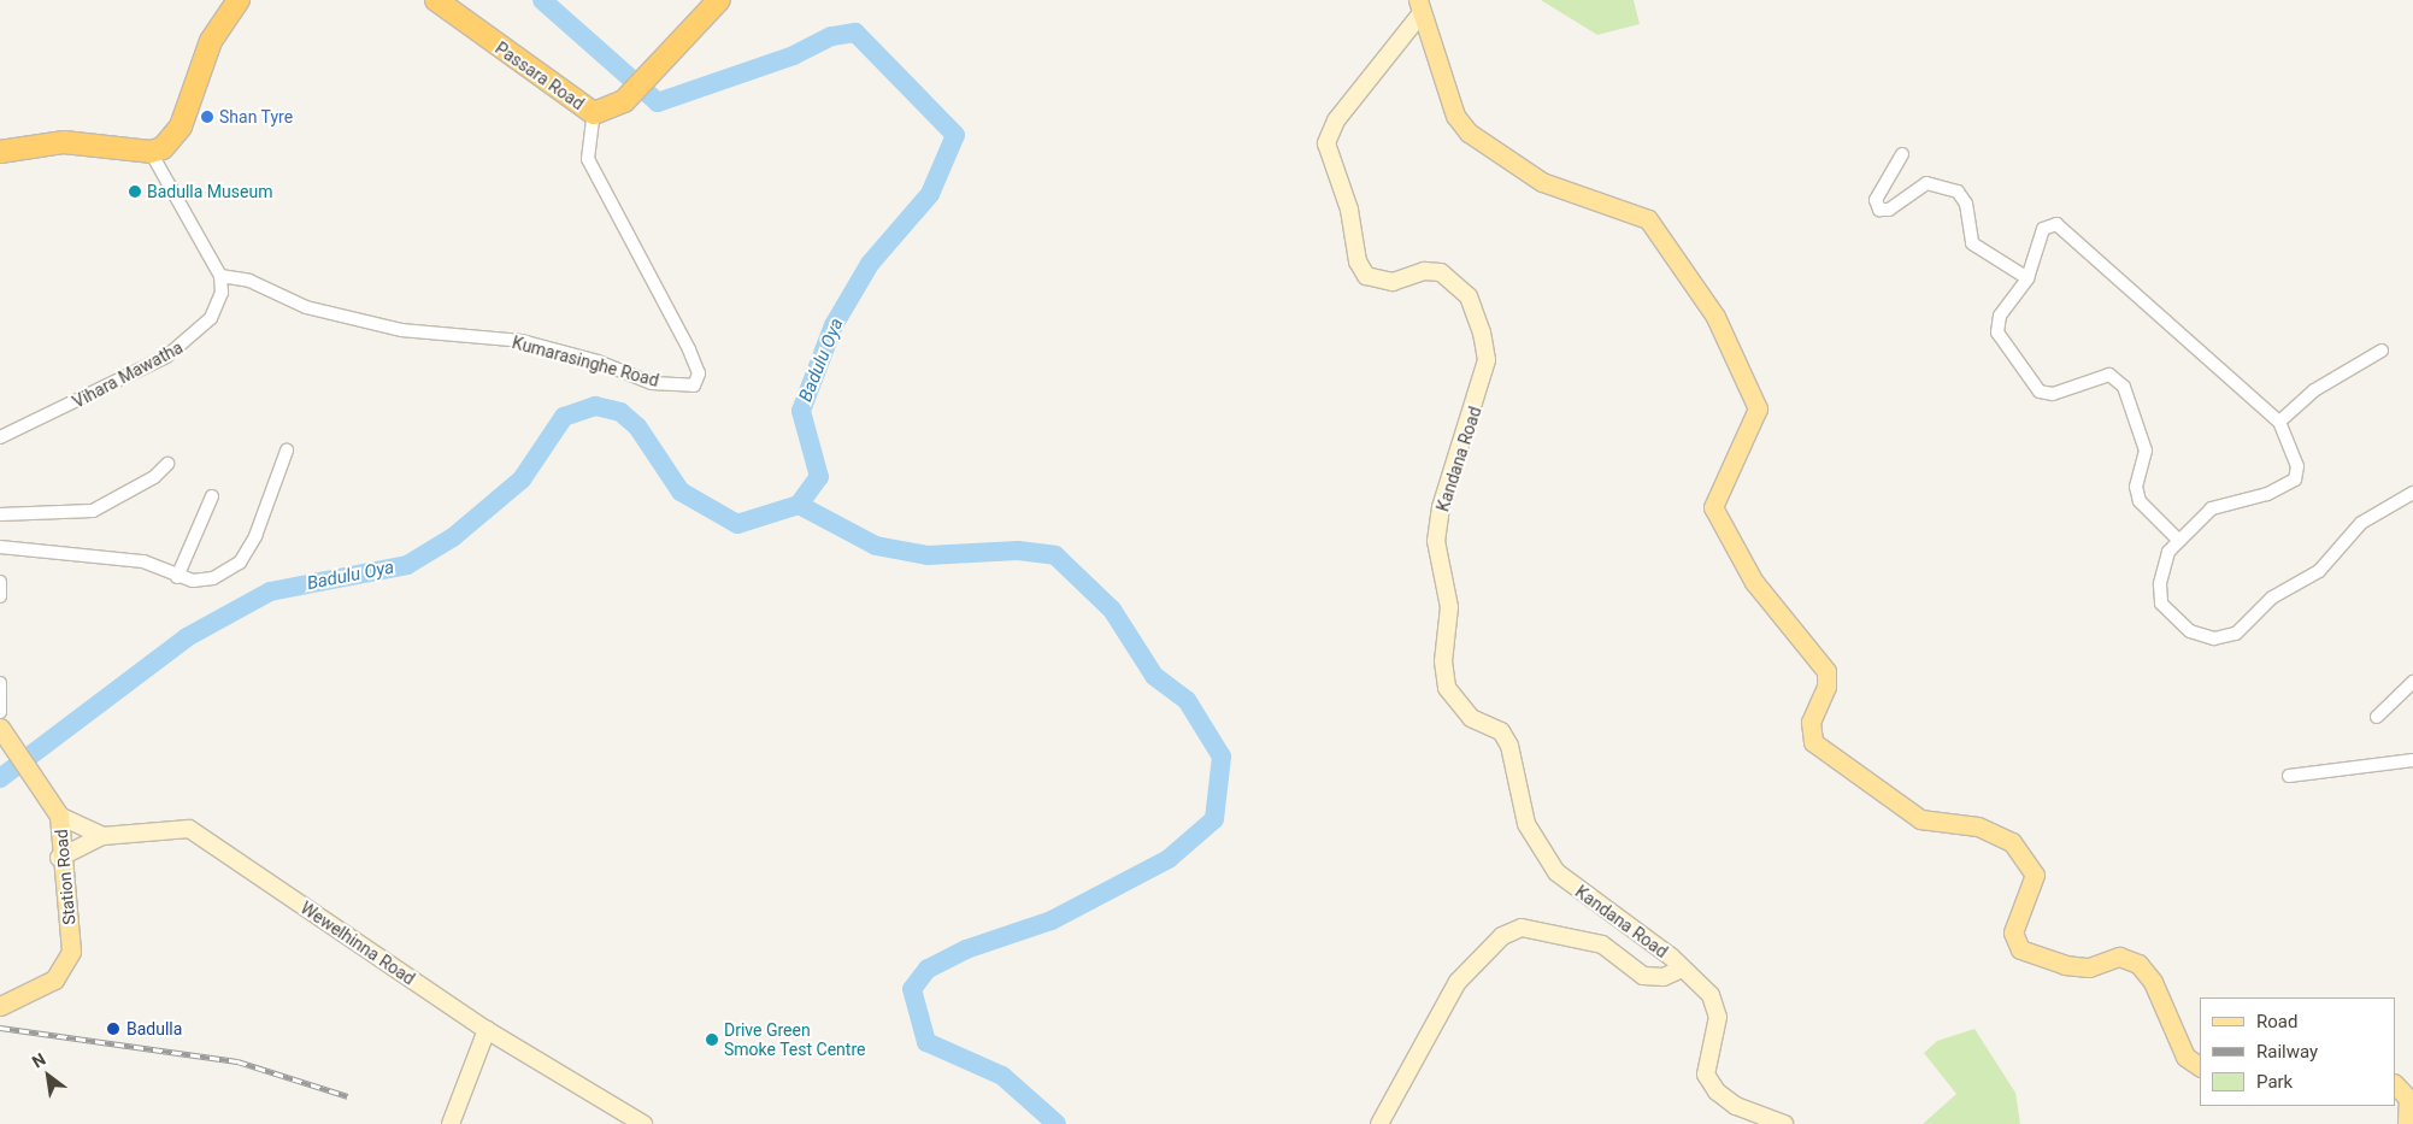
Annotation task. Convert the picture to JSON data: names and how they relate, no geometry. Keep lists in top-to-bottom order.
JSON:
{
  "streets": {
    "highway": ["Passara Road"],
    "main road": ["Station Road"],
    "street": [
      "Kumarasinghe Road",
      "Vihara Mawatha",
      "Kandana Road",
      "Wewelhinna Road"
    ]
  },
  "crossings": [
    ["Passara Road", "Kumarasinghe Road"],
    ["Kumarasinghe Road", "Vihara Mawatha"]
  ],
  "water": ["Badulu Oya"],
  "places": [
    "Shan Tyre",
    "Badulla Museum",
    "Badulla",
    "Drive Green Smoke Test Centre"
  ],
  "legend": ["Road", "Railway", "Park"],
  "north": "top left"
}
